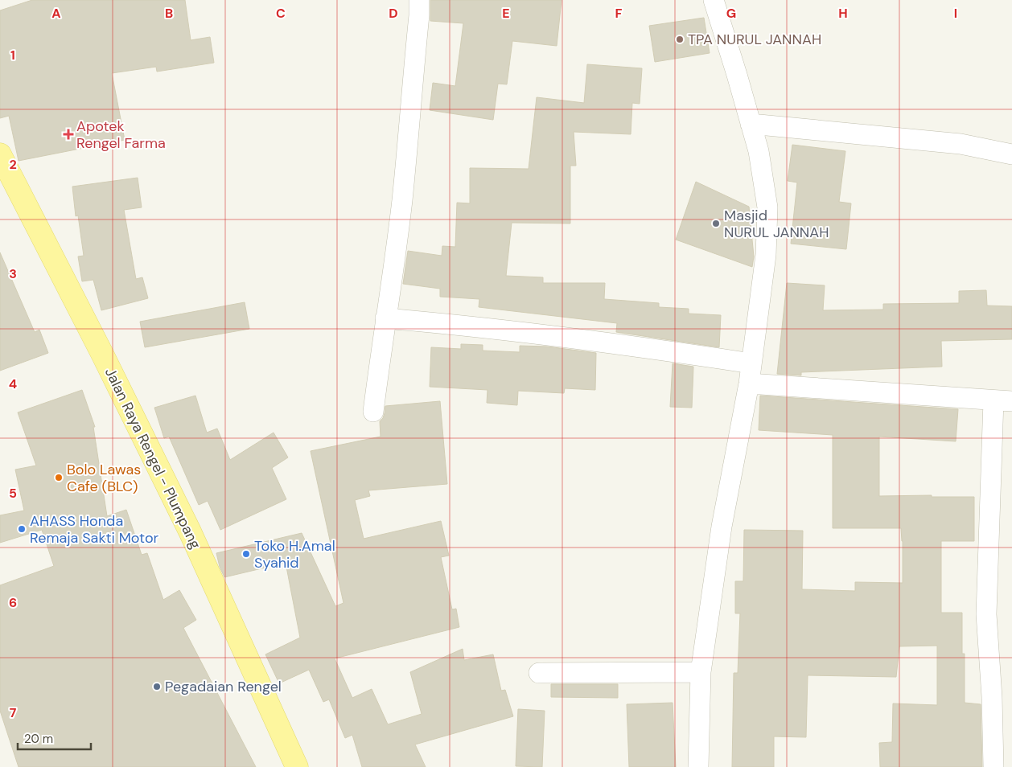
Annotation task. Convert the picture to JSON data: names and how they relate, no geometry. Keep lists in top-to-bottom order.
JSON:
{
  "streets": {
    "main road": ["Jalan Raya Rengel - Plumpang"]
  },
  "places": {
    "other": [
      "TPA NURUL JANNAH",
      "Masjid NURUL JANNAH",
      "Bolo Lawas Cafe (BLC)",
      "AHASS Honda Remaja Sakti Motor",
      "Toko H.Amal Syahid",
      "Pegadaian Rengel"
    ],
    "health": ["Apotek Rengel Farma"]
  },
  "scale_bar": "20 m",
  "grid": {
    "columns": [
      "A",
      "B",
      "C",
      "D",
      "E",
      "F",
      "G",
      "H",
      "I"
    ],
    "rows": [
      "1",
      "2",
      "3",
      "4",
      "5",
      "6",
      "7"
    ]
  }
}
